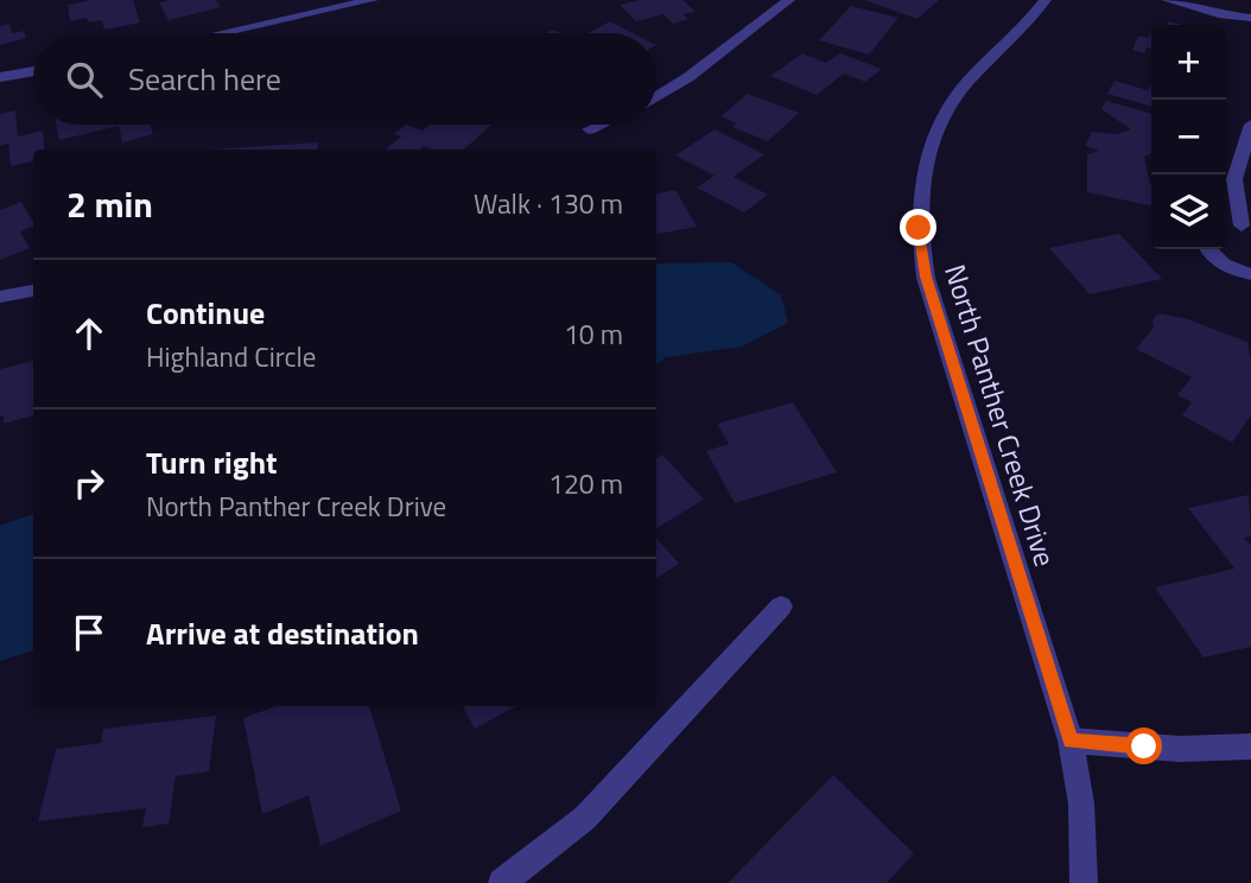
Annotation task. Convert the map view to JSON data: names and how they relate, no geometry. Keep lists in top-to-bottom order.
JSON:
{
  "streets": {
    "street": ["North Panther Creek Drive"]
  },
  "page": {
    "map_buttons": ["+", "−"],
    "search": "Search here",
    "heading": ["2 min", "Walk · 130 m"],
    "list": [
      ["Continue", "Highland Circle", "10 m"],
      ["Turn right", "North Panther Creek Drive", "120 m"],
      "Arrive at destination"
    ]
  }
}
